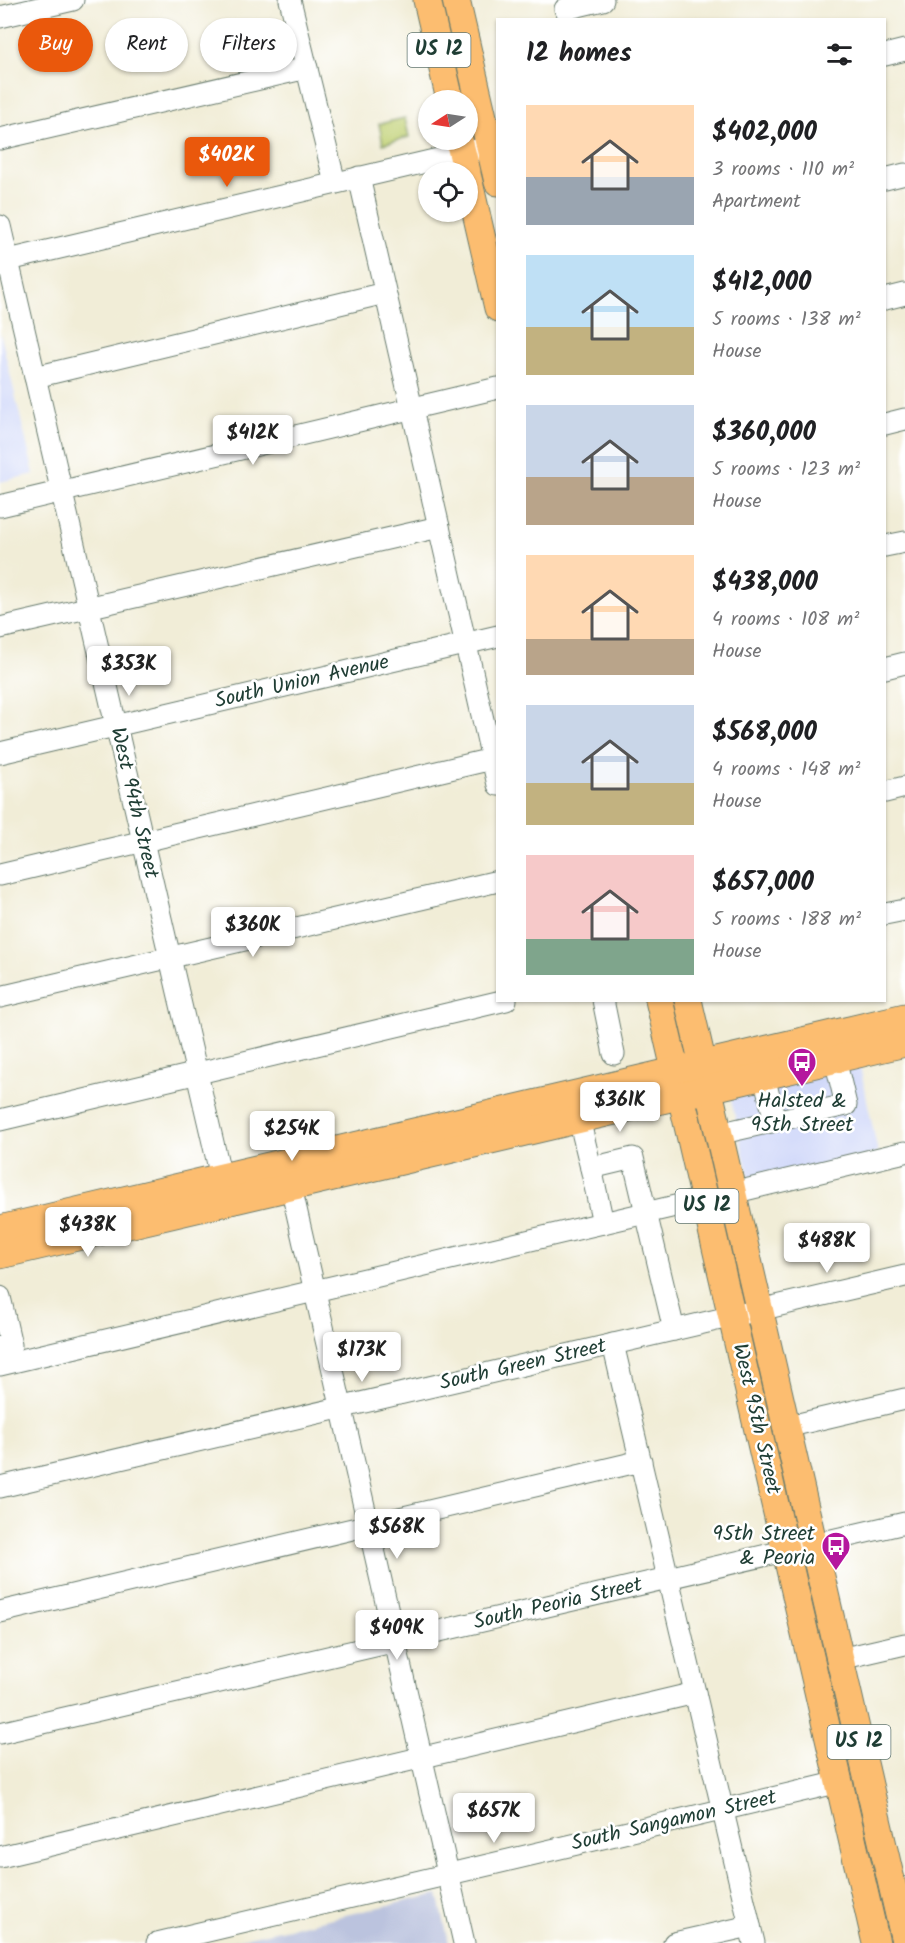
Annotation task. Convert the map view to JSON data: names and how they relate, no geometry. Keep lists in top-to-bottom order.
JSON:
{
  "streets": {
    "main road": ["US 12", "West 95th Street"],
    "street": [
      "South Union Avenue",
      "West 94th Street",
      "South Green Street",
      "South Peoria Street",
      "South Sangamon Street"
    ]
  },
  "crossings": [
    ["South Union Avenue", "West 94th Street"],
    ["South Green Street", "West 95th Street"],
    ["West 95th Street", "South Peoria Street"],
    ["West 95th Street", "South Sangamon Street"]
  ],
  "places": {
    "bus stop": ["Halsted & 95th Street", "95th Street & Peoria"]
  },
  "north": "left",
  "page": {
    "chip": ["Buy", "Rent", "Filters"],
    "heading": "12 homes",
    "list": [
      {
        "name": "$402,000",
        "note": "3 rooms · 110 m² · Apartment"
      },
      {
        "name": "$412,000",
        "note": "5 rooms · 138 m² · House"
      },
      {
        "name": "$360,000",
        "note": "5 rooms · 123 m² · House"
      },
      {
        "name": "$438,000",
        "note": "4 rooms · 108 m² · House"
      },
      {
        "name": "$568,000",
        "note": "4 rooms · 148 m² · House"
      },
      {
        "name": "$657,000",
        "note": "5 rooms · 188 m² · House"
      }
    ],
    "price": [
      "$402K",
      "$412K",
      "$353K",
      "$360K",
      "$361K",
      "$254K",
      "$438K",
      "$488K",
      "$173K",
      "$568K",
      "$409K",
      "$657K"
    ]
  }
}
